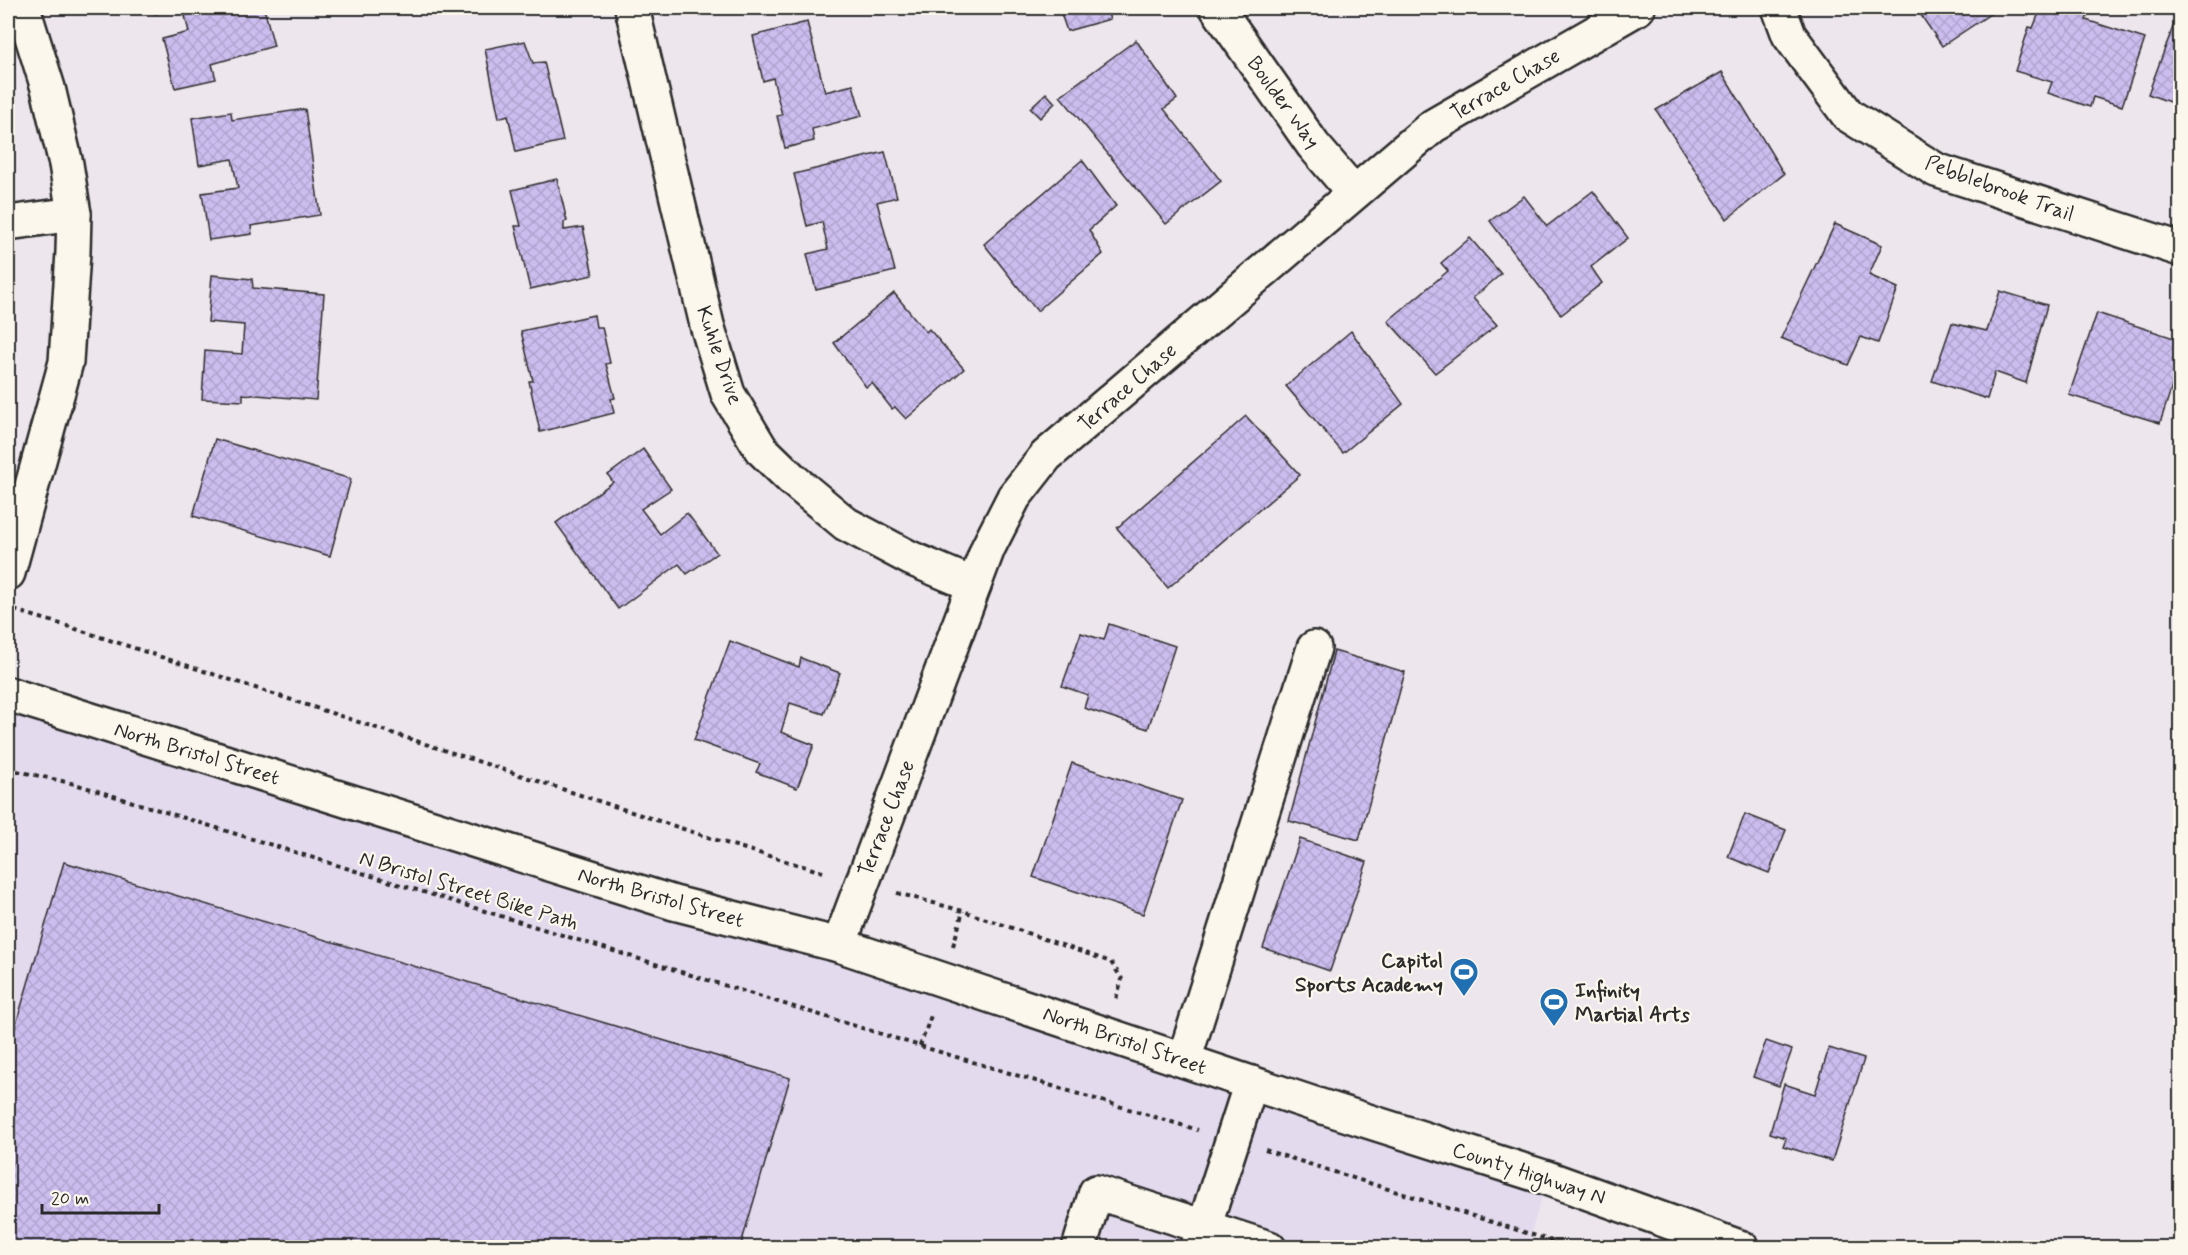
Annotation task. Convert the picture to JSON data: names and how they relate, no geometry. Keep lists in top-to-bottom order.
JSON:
{
  "streets": {
    "street": [
      "Terrace Chase",
      "Boulder Way",
      "Pebblebrook Trail",
      "Kuhle Drive",
      "North Bristol Street",
      "County Highway N"
    ],
    "path": ["N Bristol Street Bike Path"]
  },
  "crossings": [
    ["Terrace Chase", "Boulder Way"],
    ["Terrace Chase", "Kuhle Drive"],
    ["Terrace Chase", "North Bristol Street"],
    ["North Bristol Street", "County Highway N"]
  ],
  "places": {
    "sports": ["Capitol Sports Academy", "Infinity Martial Arts"]
  },
  "scale_bar": "20 m"
}
